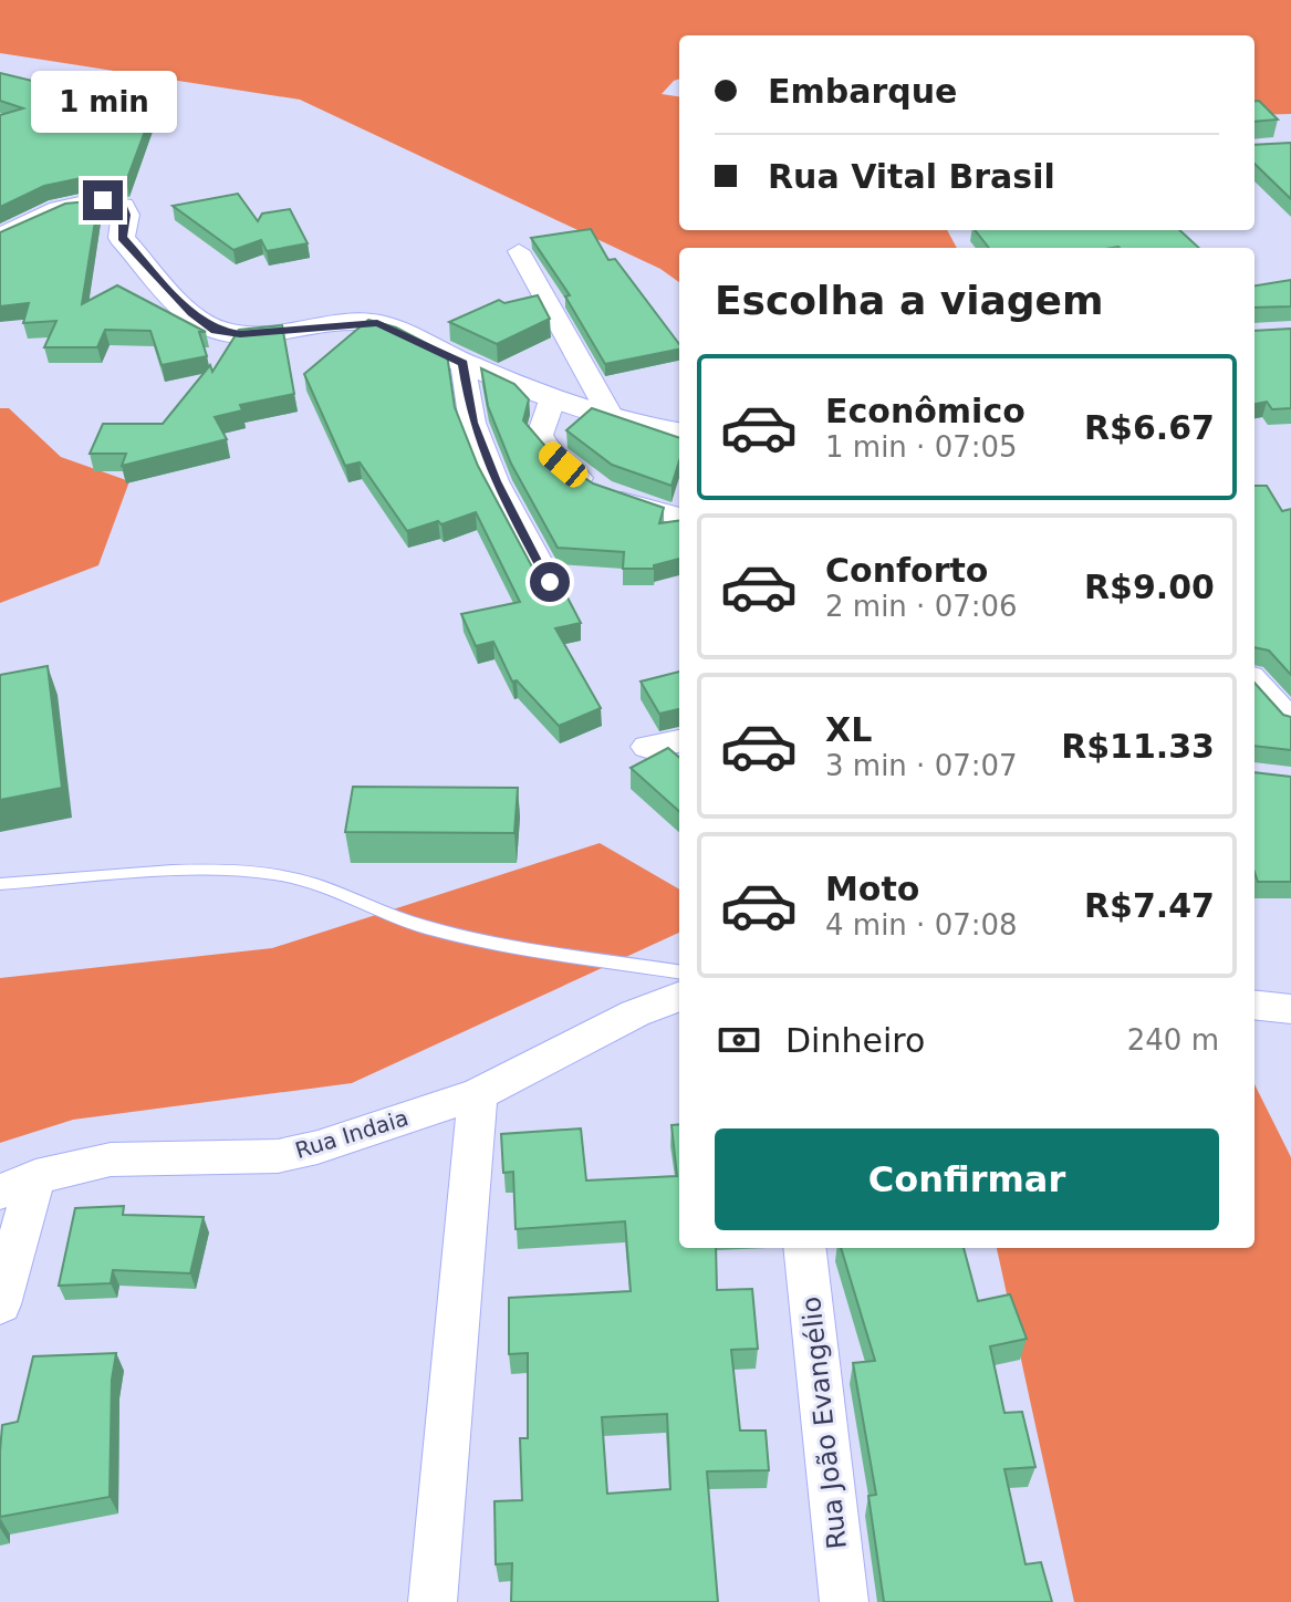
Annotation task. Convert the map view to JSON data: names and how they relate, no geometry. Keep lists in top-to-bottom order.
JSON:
{
  "streets": {
    "street": ["Rua Indaia", "Rua João Evangélio"]
  },
  "page": {
    "banner": ["Embarque", "Rua Vital Brasil"],
    "bubble": "1 min",
    "heading": "Escolha a viagem",
    "list": [
      {
        "name": "Econômico",
        "note": "1 min · 07:05",
        "value": "R$6.67"
      },
      {
        "name": "Conforto",
        "note": "2 min · 07:06",
        "value": "R$9.00"
      },
      {
        "name": "XL",
        "note": "3 min · 07:07",
        "value": "R$11.33"
      },
      {
        "name": "Moto",
        "note": "4 min · 07:08",
        "value": "R$7.47"
      }
    ],
    "pay": ["Dinheiro", "240 m"],
    "buttons": "Confirmar"
  }
}
